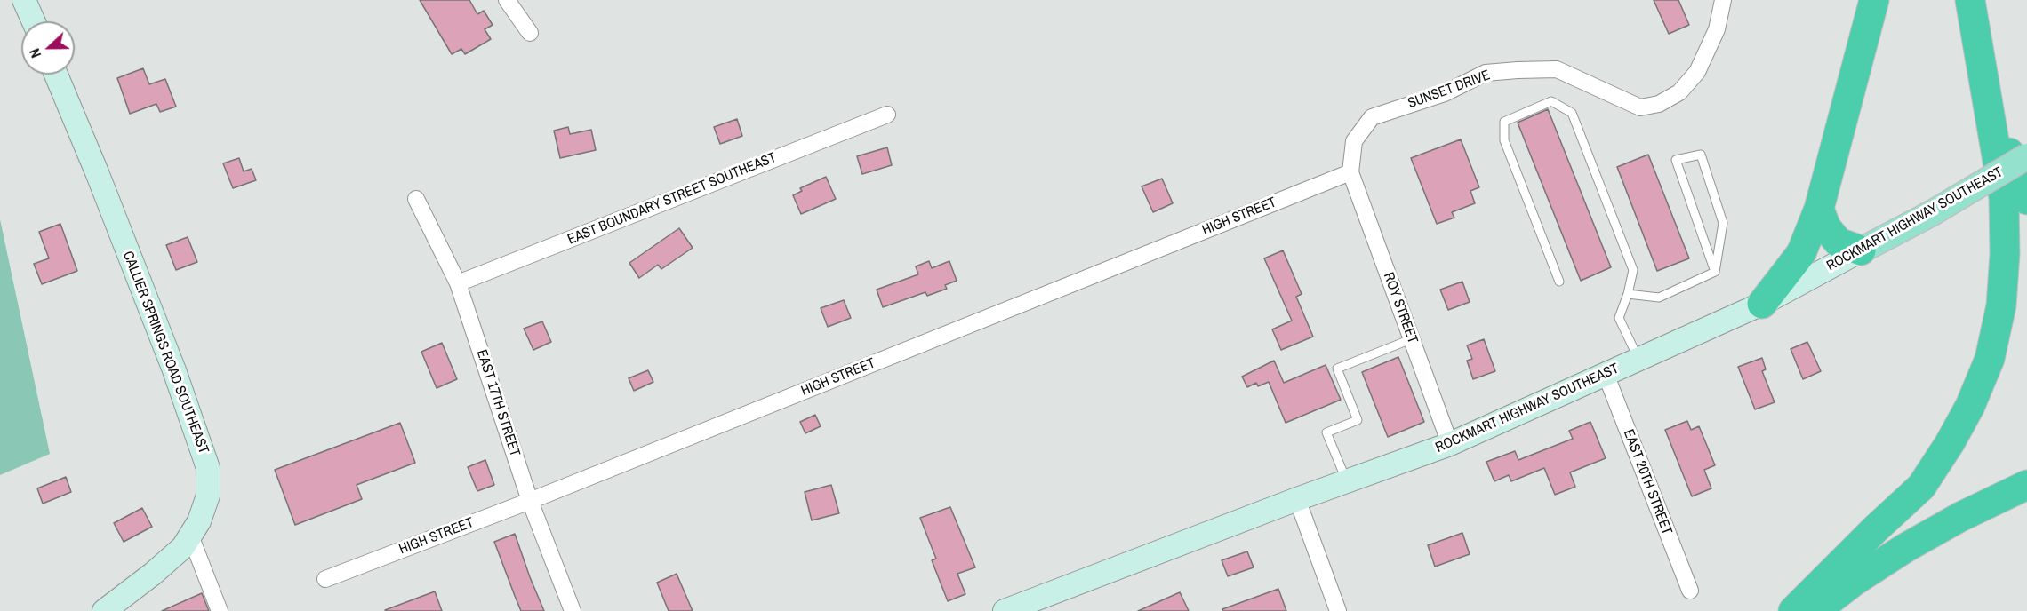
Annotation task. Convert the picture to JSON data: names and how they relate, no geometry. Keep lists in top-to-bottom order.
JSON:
{
  "streets": {
    "main road": ["ROCKMART HIGHWAY SOUTHEAST", "CALLIER SPRINGS ROAD SOUTHEAST"],
    "street": [
      "SUNSET DRIVE",
      "EAST BOUNDARY STREET SOUTHEAST",
      "HIGH STREET",
      "ROY STREET",
      "EAST 17TH STREET",
      "EAST 20TH STREET"
    ]
  },
  "crossings": [
    ["SUNSET DRIVE", "HIGH STREET"],
    ["SUNSET DRIVE", "ROY STREET"],
    ["EAST BOUNDARY STREET SOUTHEAST", "EAST 17TH STREET"],
    ["HIGH STREET", "ROY STREET"],
    ["HIGH STREET", "EAST 17TH STREET"],
    ["ROCKMART HIGHWAY SOUTHEAST", "ROY STREET"],
    ["ROCKMART HIGHWAY SOUTHEAST", "EAST 20TH STREET"]
  ],
  "north": "left"
}
